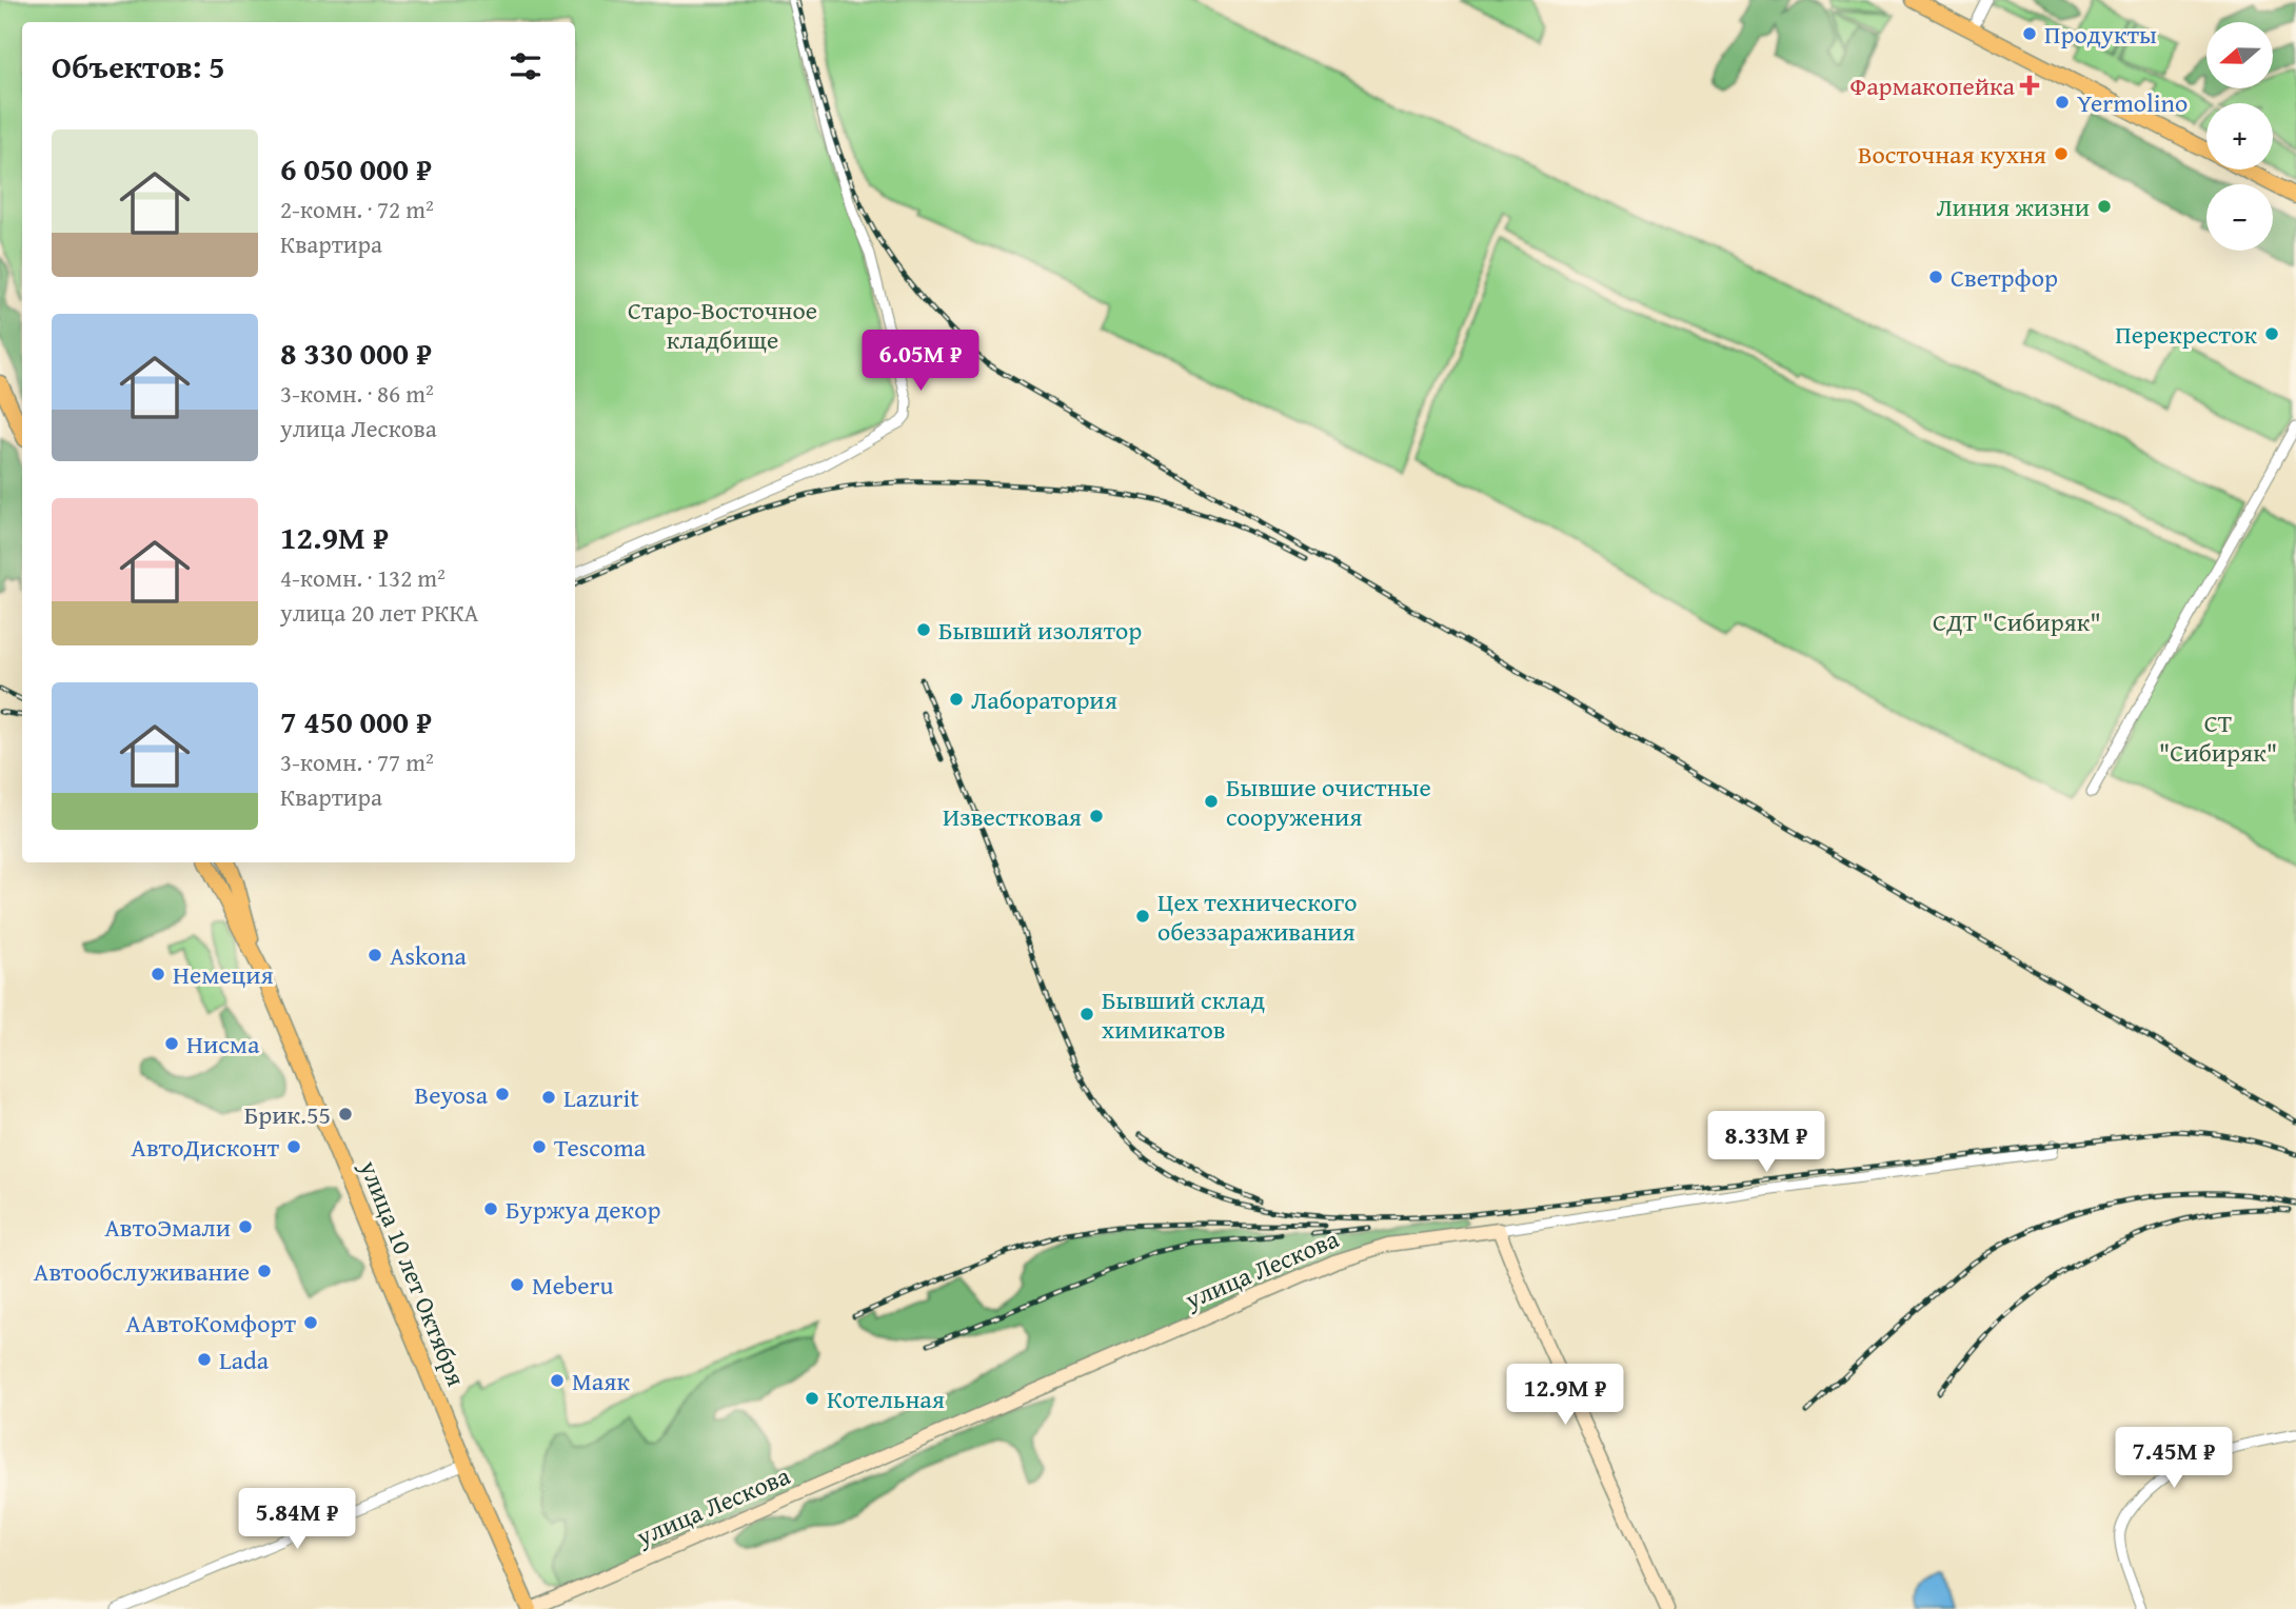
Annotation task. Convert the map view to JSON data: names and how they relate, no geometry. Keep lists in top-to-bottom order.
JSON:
{
  "streets": {
    "main road": ["улица Лескова", "улица 10 лет Октября"]
  },
  "crossings": [
    ["улица Лескова", "улица 10 лет Октября"]
  ],
  "parks": ["Старо-Восточное кладбище", "СДТ \"Сибиряк\"", "СТ \"Сибиряк\""],
  "places": {
    "other": [
      "Продукты",
      "Yermolino",
      "Восточная кухня",
      "Линия жизни",
      "Светрфор",
      "Перекресток",
      "Бывший изолятор",
      "Лаборатория",
      "Бывшие очистные сооружения",
      "Известковая",
      "Цех технического обеззараживания",
      "Askona",
      "Немеция",
      "Бывший склад химикатов",
      "Нисма",
      "Beyosa",
      "Lazurit",
      "Брик.55",
      "АвтоДисконт",
      "Tescoma",
      "Буржуа декор",
      "АвтоЭмали",
      "Автообслуживание",
      "Meberu",
      "ААвтоКомфорт",
      "Lada",
      "Маяк",
      "Котельная"
    ],
    "health": ["Фармакопейка"]
  },
  "north": "left",
  "page": {
    "map_buttons": ["+", "−"],
    "heading": "Объектов: 5",
    "list": [
      {
        "name": "6 050 000 ₽",
        "note": "2-комн. · 72 m² · Квартира"
      },
      {
        "name": "8 330 000 ₽",
        "note": "3-комн. · 86 m² · улица Лескова"
      },
      {
        "name": "12.9M ₽",
        "note": "4-комн. · 132 m² · улица 20 лет РККА"
      },
      {
        "name": "7 450 000 ₽",
        "note": "3-комн. · 77 m² · Квартира"
      }
    ],
    "price": [
      "6.05M ₽",
      "8.33M ₽",
      "12.9M ₽",
      "7.45M ₽",
      "5.84M ₽"
    ]
  }
}
